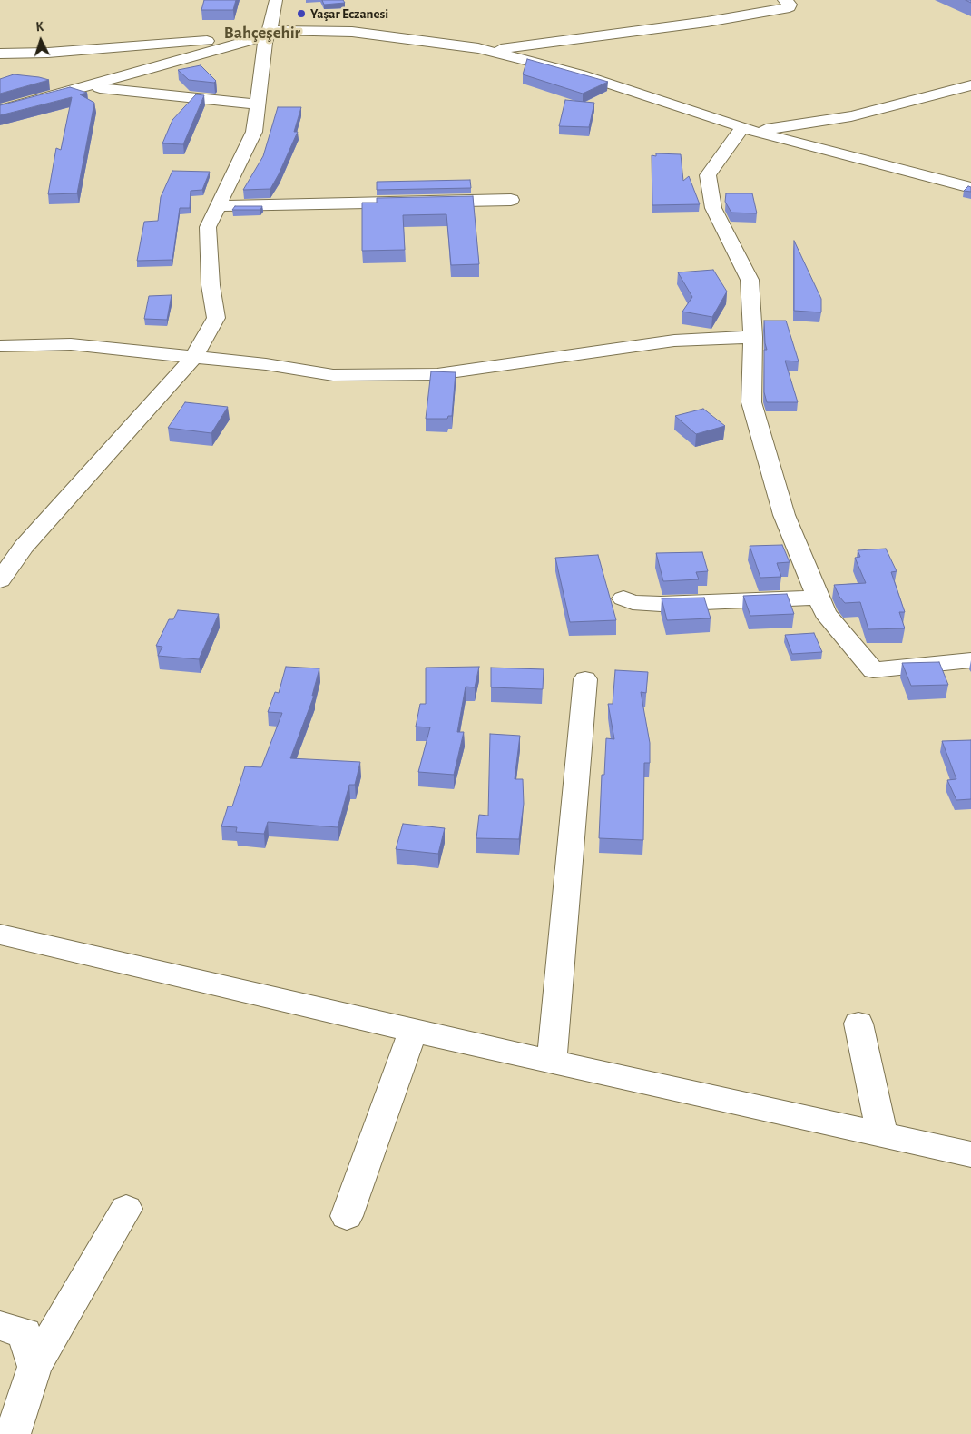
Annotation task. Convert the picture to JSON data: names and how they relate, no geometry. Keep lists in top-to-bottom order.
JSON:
{
  "districts": ["Bahçeşehir"],
  "places": ["Yaşar Eczanesi"],
  "north": "top"
}
